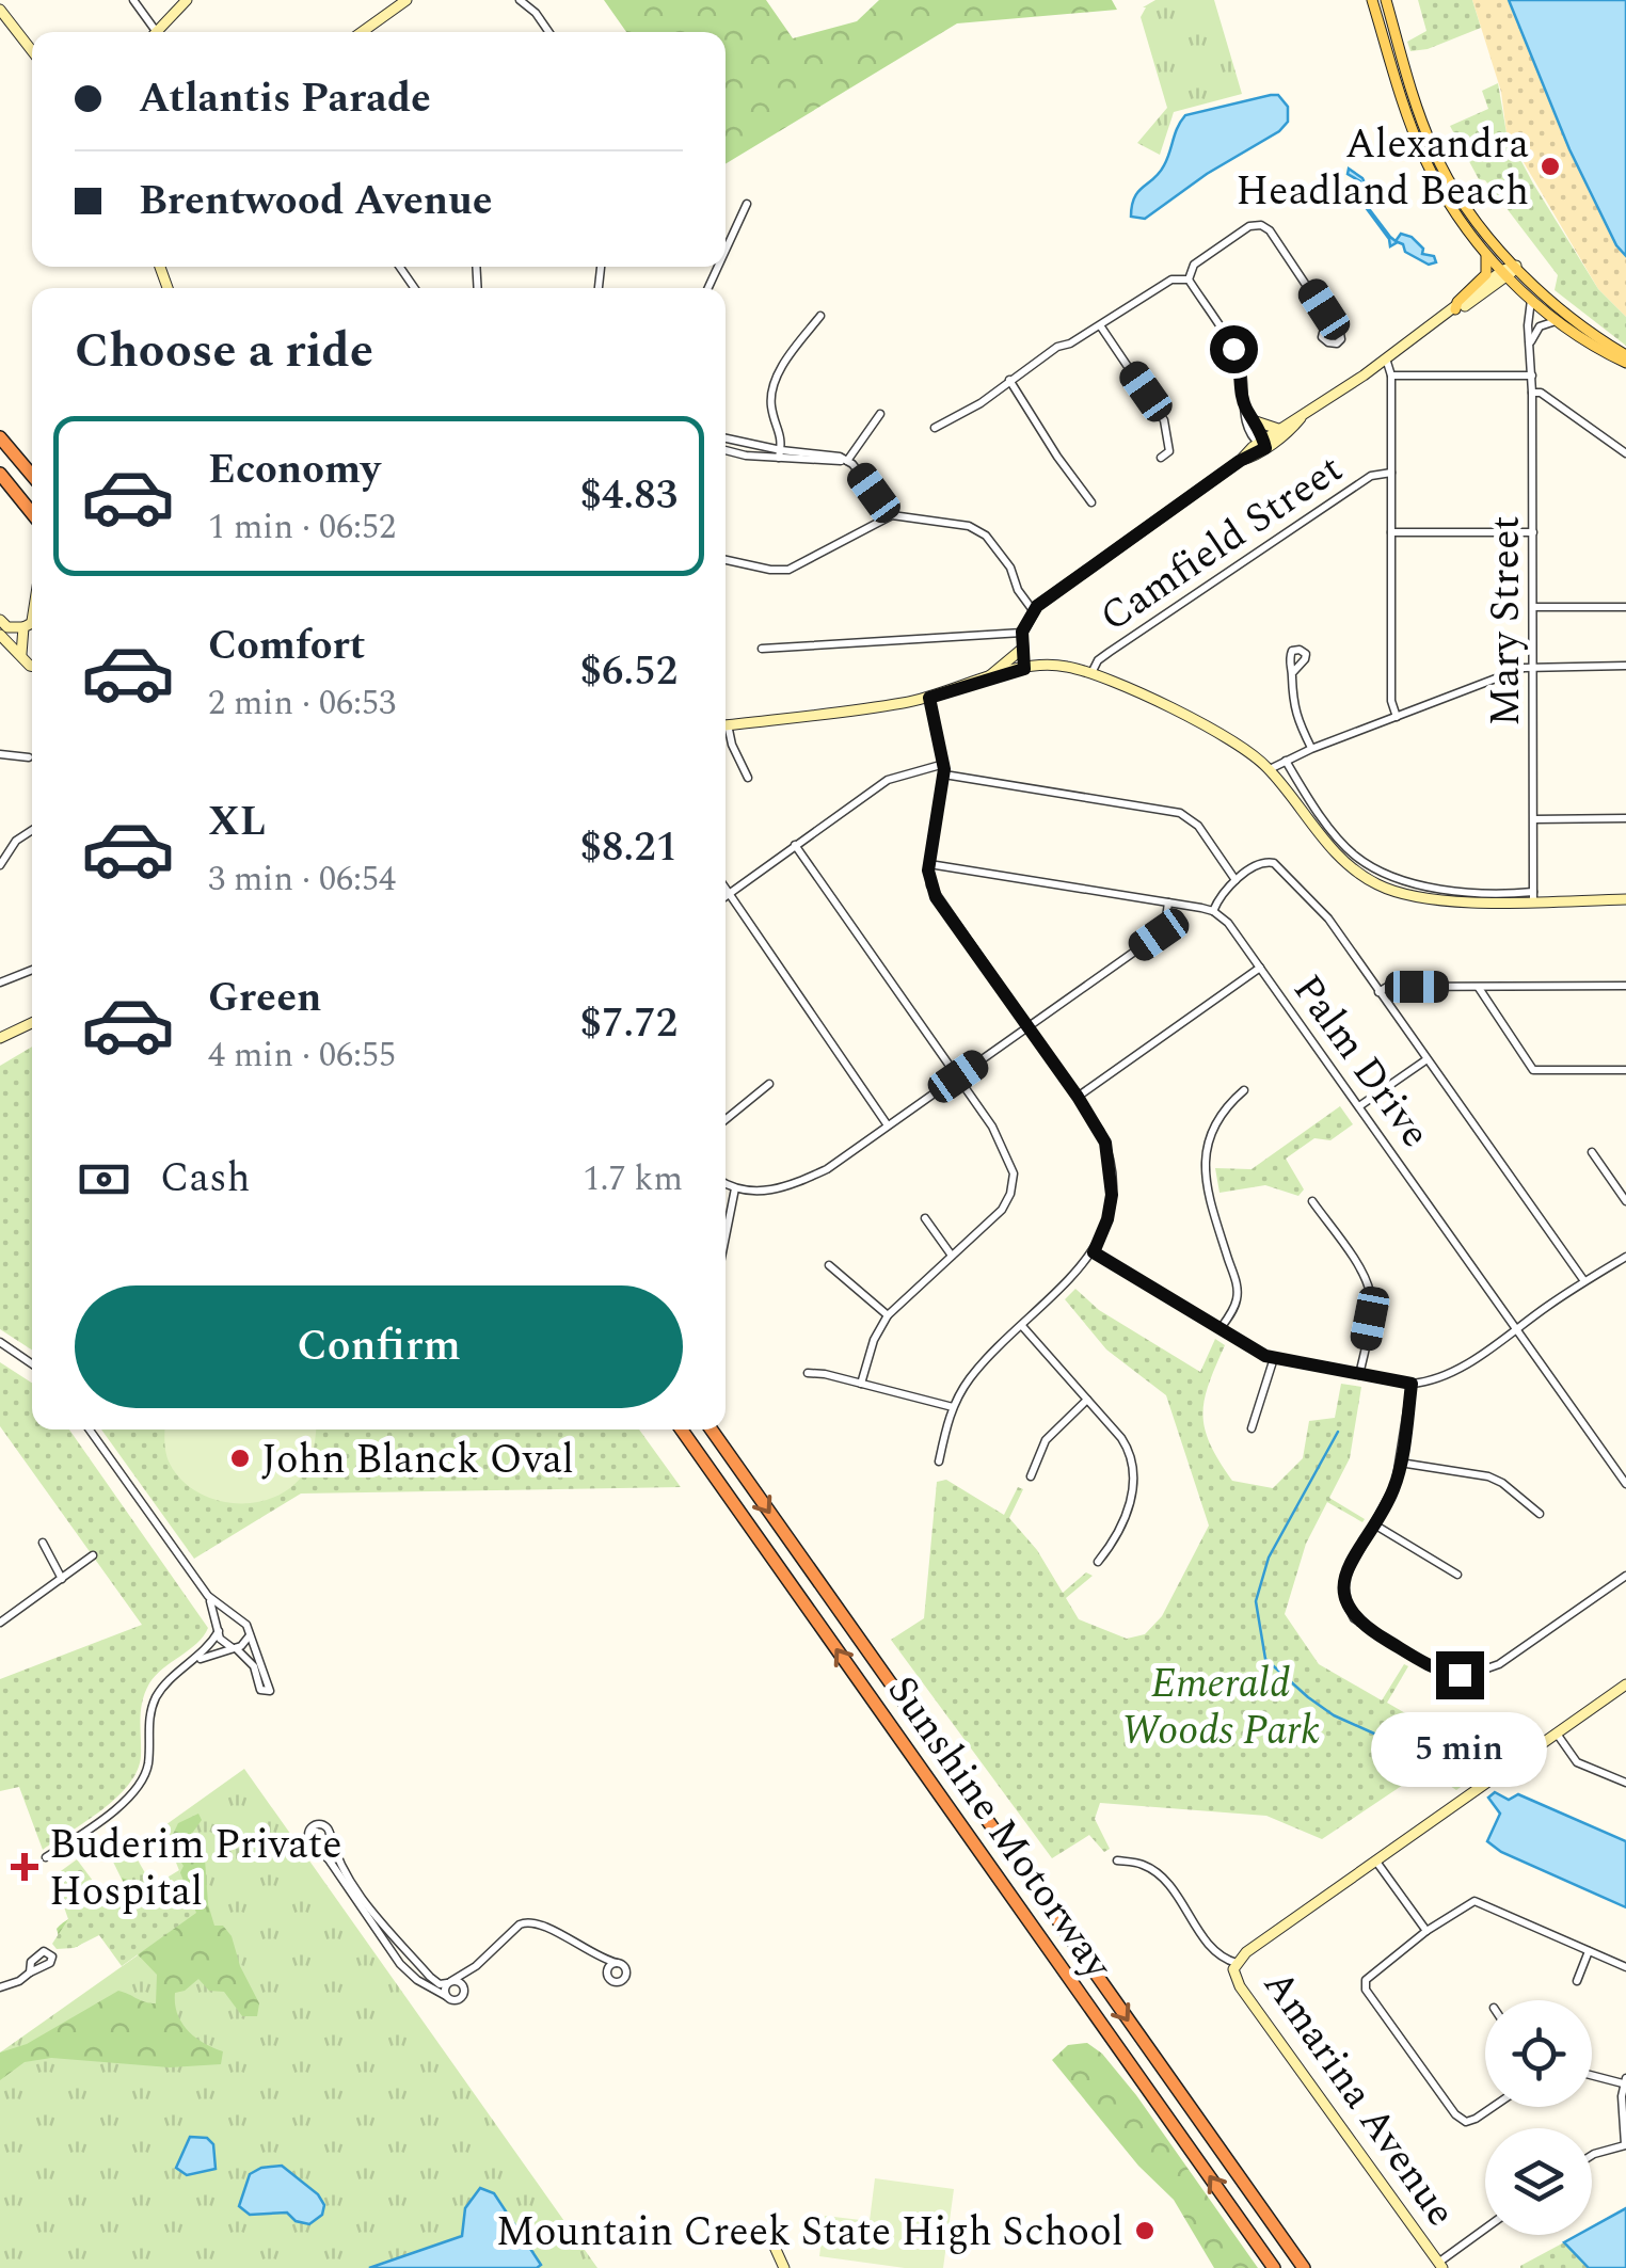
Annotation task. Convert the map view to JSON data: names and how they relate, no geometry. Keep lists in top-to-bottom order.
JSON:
{
  "streets": {
    "highway": ["Sunshine Motorway"],
    "street": [
      "Camfield Street",
      "Mary Street",
      "Palm Drive",
      "Amarina Avenue"
    ]
  },
  "parks": ["Emerald Woods Park"],
  "places": {
    "other": ["Alexandra Headland Beach", "John Blanck Oval", "Mountain Creek State High School"],
    "health": ["Buderim Private Hospital"]
  },
  "page": {
    "banner": ["Atlantis Parade", "Brentwood Avenue"],
    "heading": "Choose a ride",
    "list": [
      {
        "name": "Economy",
        "note": "1 min · 06:52",
        "value": "$4.83"
      },
      {
        "name": "Comfort",
        "note": "2 min · 06:53",
        "value": "$6.52"
      },
      {
        "name": "XL",
        "note": "3 min · 06:54",
        "value": "$8.21"
      },
      {
        "name": "Green",
        "note": "4 min · 06:55",
        "value": "$7.72"
      }
    ],
    "pay": ["Cash", "1.7 km"],
    "buttons": "Confirm",
    "bubble": "5 min"
  }
}
